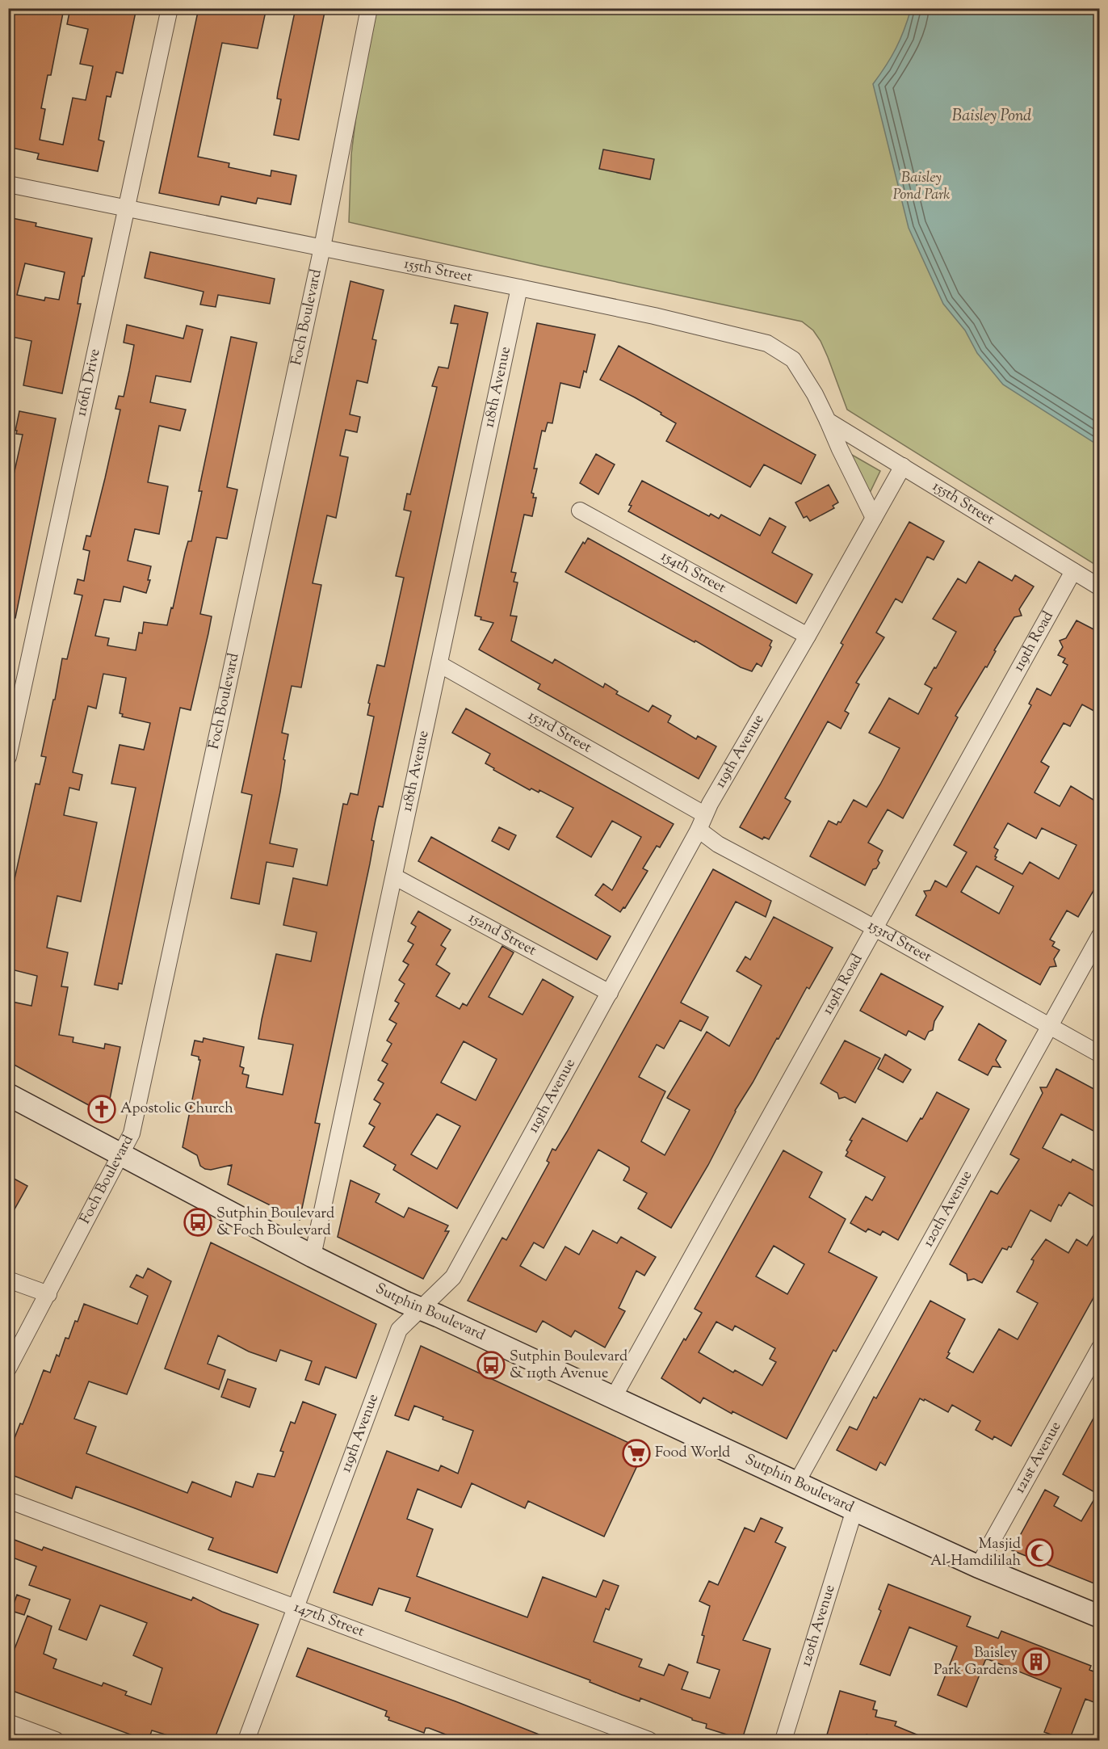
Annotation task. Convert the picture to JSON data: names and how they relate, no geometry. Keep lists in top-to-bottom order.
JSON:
{
  "streets": {
    "main road": ["Sutphin Boulevard"],
    "street": [
      "155th Street",
      "Foch Boulevard",
      "116th Drive",
      "118th Avenue",
      "154th Street",
      "119th Road",
      "153rd Street",
      "119th Avenue",
      "152nd Street",
      "120th Avenue",
      "121st Avenue",
      "147th Street"
    ]
  },
  "crossings": [
    ["155th Street", "Foch Boulevard"],
    ["155th Street", "116th Drive"],
    ["155th Street", "118th Avenue"],
    ["155th Street", "119th Road"],
    ["155th Street", "119th Avenue"],
    ["Foch Boulevard", "Sutphin Boulevard"],
    ["118th Avenue", "153rd Street"],
    ["118th Avenue", "152nd Street"],
    ["118th Avenue", "Sutphin Boulevard"],
    ["154th Street", "119th Avenue"],
    ["119th Road", "153rd Street"],
    ["119th Road", "Sutphin Boulevard"],
    ["153rd Street", "119th Avenue"],
    ["153rd Street", "120th Avenue"],
    ["119th Avenue", "152nd Street"],
    ["119th Avenue", "Sutphin Boulevard"],
    ["119th Avenue", "147th Street"],
    ["120th Avenue", "Sutphin Boulevard"],
    ["Sutphin Boulevard", "121st Avenue"]
  ],
  "water": ["Baisley Pond"],
  "parks": ["Baisley Pond Park"],
  "places": {
    "church": ["Apostolic Church"],
    "bus stop": ["Sutphin Boulevard & Foch Boulevard", "Sutphin Boulevard & 119th Avenue"],
    "supermarket": ["Food World"],
    "mosque": ["Masjid Al-Hamdililah"],
    "building": ["Baisley Park Gardens"]
  }
}
